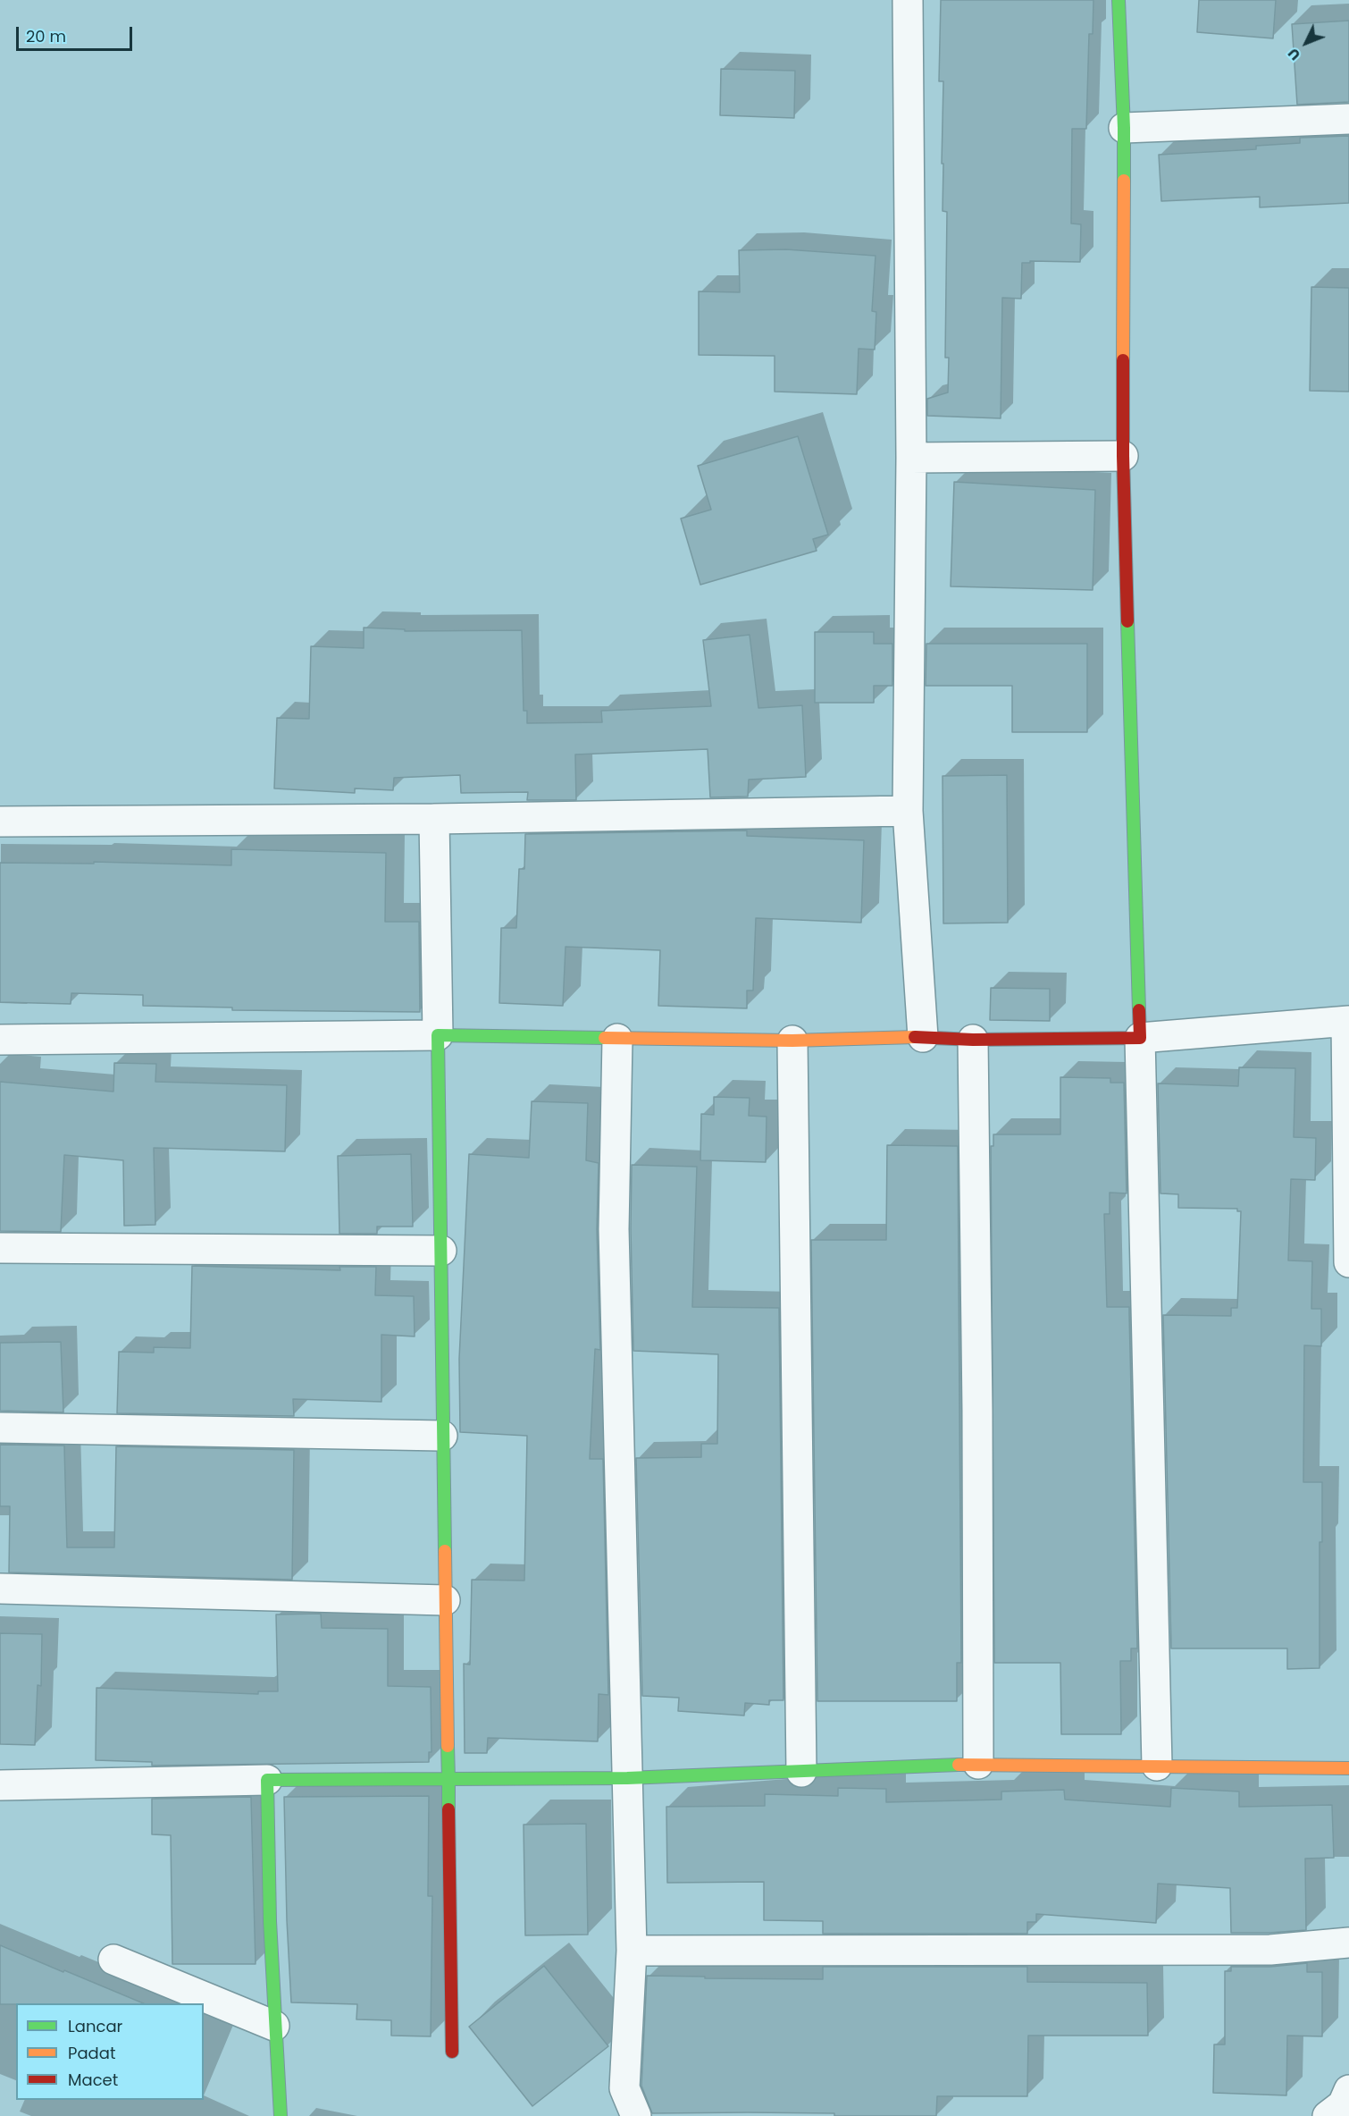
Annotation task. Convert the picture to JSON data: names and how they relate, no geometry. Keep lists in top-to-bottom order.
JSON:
{
  "legend": ["Lancar", "Padat", "Macet"],
  "scale_bar": "20 m",
  "north": "bottom left"
}
